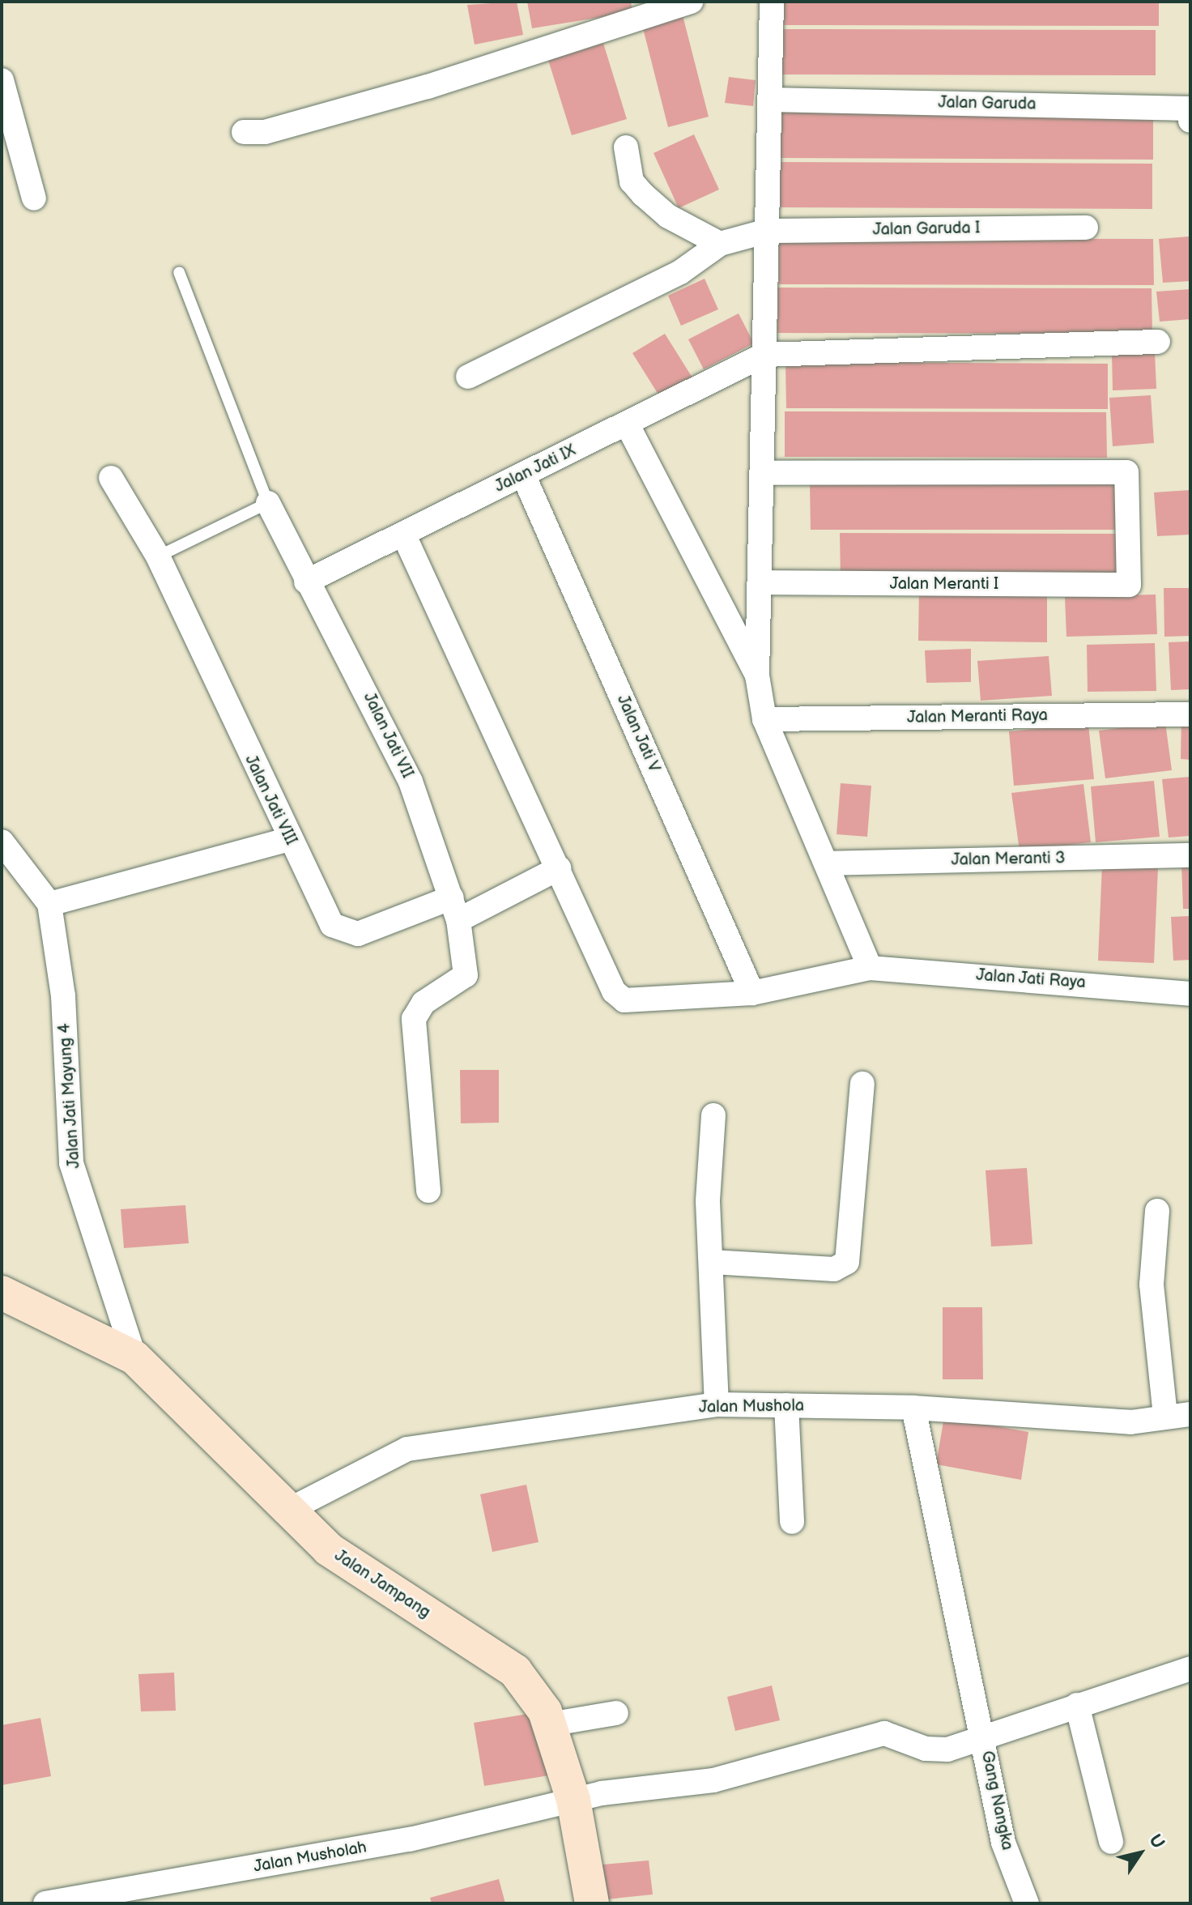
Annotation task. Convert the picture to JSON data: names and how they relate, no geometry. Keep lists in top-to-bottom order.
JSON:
{
  "streets": {
    "street": [
      "Jalan Garuda",
      "Jalan Garuda I",
      "Jalan Jati IX",
      "Jalan Meranti I",
      "Jalan Meranti Raya",
      "Jalan Jati V",
      "Jalan Jati VII",
      "Jalan Jati VIII",
      "Jalan Meranti 3",
      "Jalan Jati Raya",
      "Jalan Jati Mayung 4",
      "Jalan Mushola",
      "Jalan Jampang",
      "Gang Nangka",
      "Jalan Musholah"
    ]
  },
  "crossings": [
    ["Jalan Jati IX", "Jalan Jati V"],
    ["Jalan Jati IX", "Jalan Jati VII"],
    ["Jalan Jati IX", "Jalan Jati Raya"],
    ["Jalan Jati V", "Jalan Jati Raya"],
    ["Jalan Jati VII", "Jalan Jati VIII"],
    ["Jalan Jati Mayung 4", "Jalan Jampang"],
    ["Jalan Mushola", "Jalan Jampang"],
    ["Jalan Mushola", "Gang Nangka"],
    ["Jalan Jampang", "Jalan Musholah"],
    ["Gang Nangka", "Jalan Musholah"]
  ],
  "north": "top right"
}
